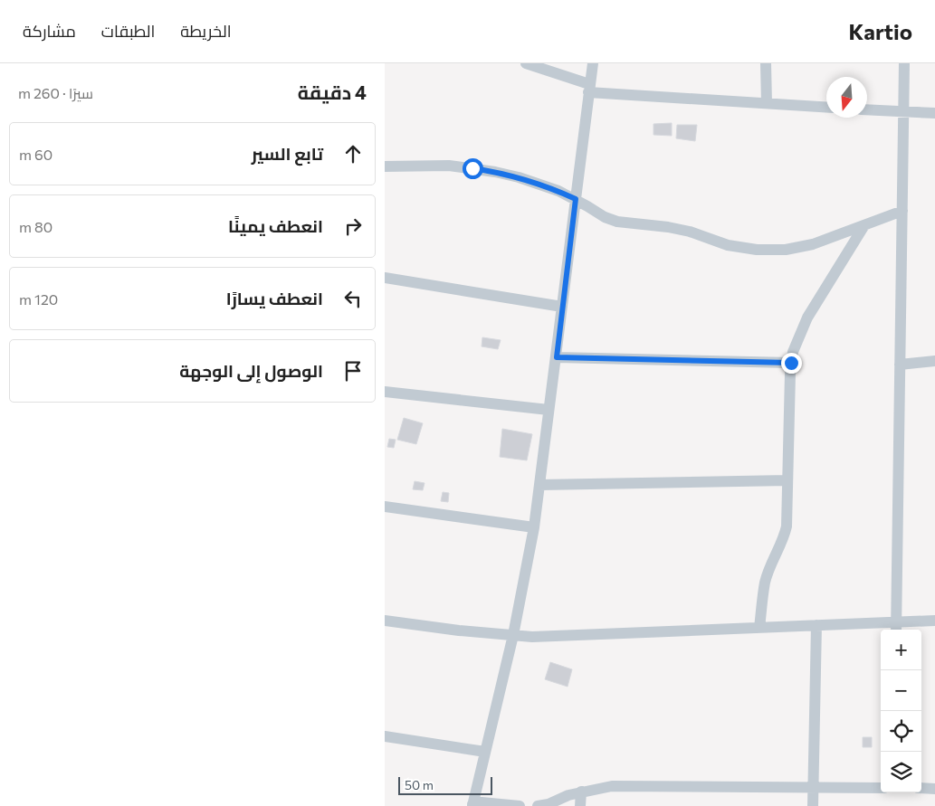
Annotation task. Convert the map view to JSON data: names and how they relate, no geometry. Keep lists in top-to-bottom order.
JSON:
{
  "scale_bar": "50 m",
  "north": "bottom",
  "page": {
    "header": "Kartio",
    "nav": ["الخريطة", "الطبقات", "مشاركة"],
    "heading": ["4 دقيقة", "سيرًا · 260 m"],
    "list": [
      ["تابع السير", "60 m"],
      ["انعطف يمينًا", "80 m"],
      ["انعطف يسارًا", "120 m"],
      "الوصول إلى الوجهة"
    ],
    "map_buttons": ["+", "−"],
    "scale": "50 m"
  }
}
